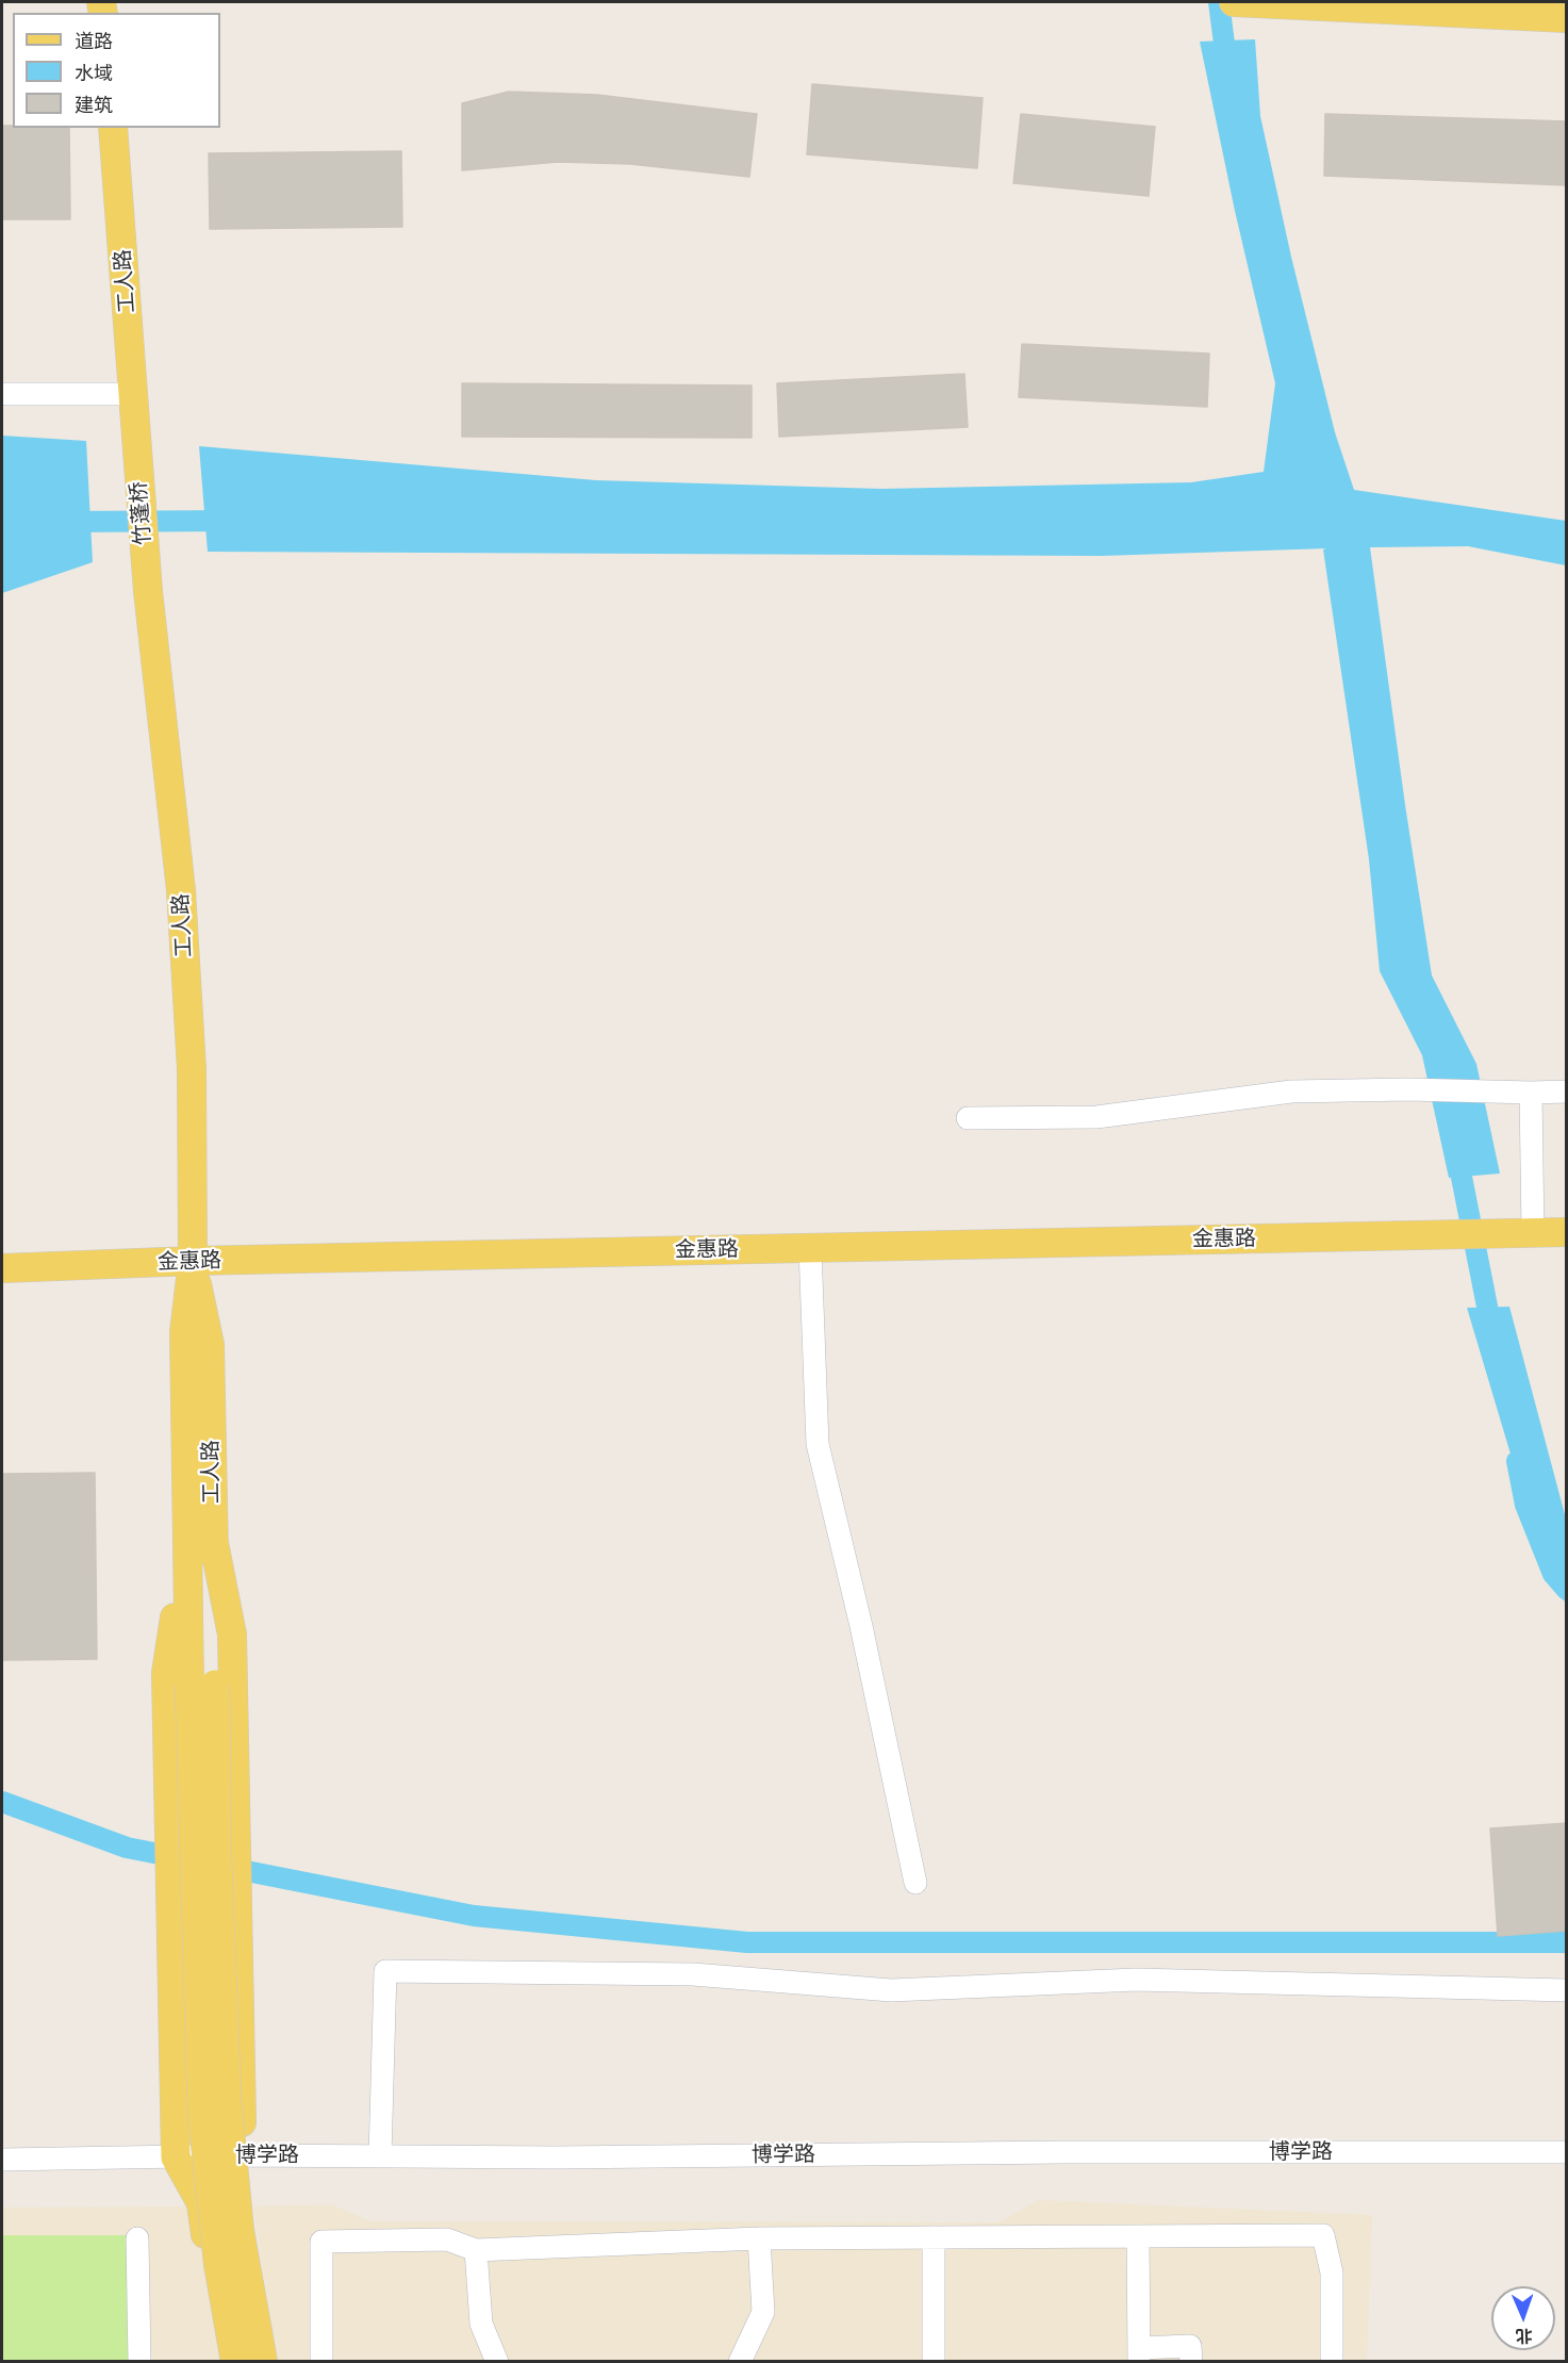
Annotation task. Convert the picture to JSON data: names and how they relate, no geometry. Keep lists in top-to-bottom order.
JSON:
{
  "streets": {
    "main road": ["工人路", "竹蓬桥", "金惠路"],
    "street": ["博学路"]
  },
  "crossings": [
    ["工人路", "竹蓬桥"],
    ["工人路", "金惠路"]
  ],
  "legend": ["道路", "水域", "建筑"],
  "north": "bottom"
}
